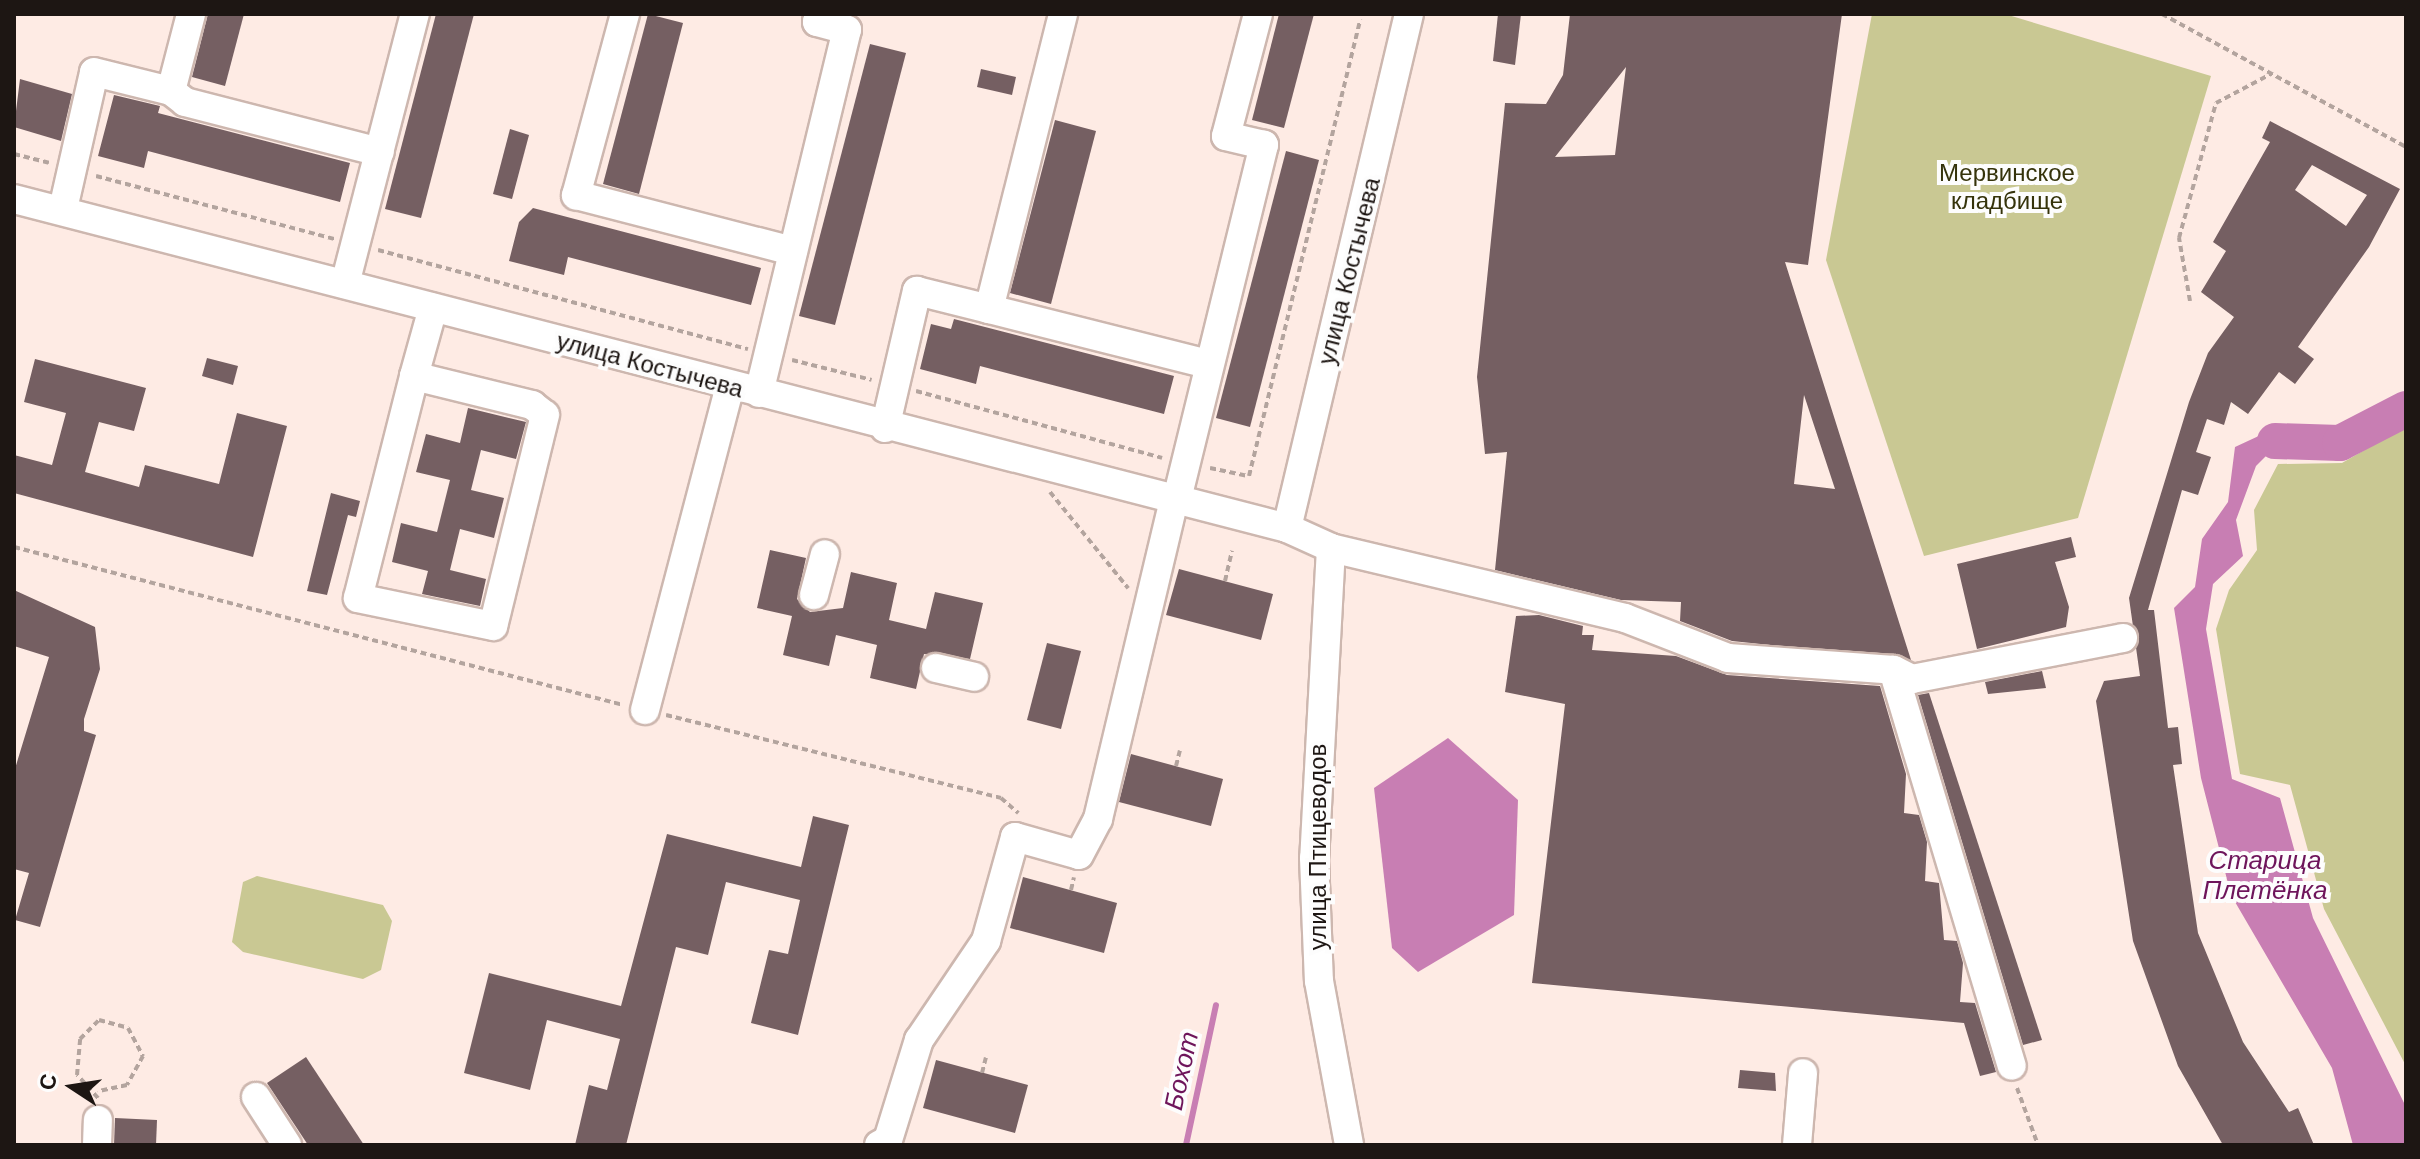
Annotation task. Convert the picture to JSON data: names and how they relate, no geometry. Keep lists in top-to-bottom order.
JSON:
{
  "streets": {
    "street": ["улица Костычева", "улица Птицеводов"]
  },
  "crossings": [
    ["улица Костычева", "улица Птицеводов"]
  ],
  "water": ["Старица Плетёнка", "Бохот"],
  "parks": ["Мервинское кладбище"],
  "north": "left"
}
